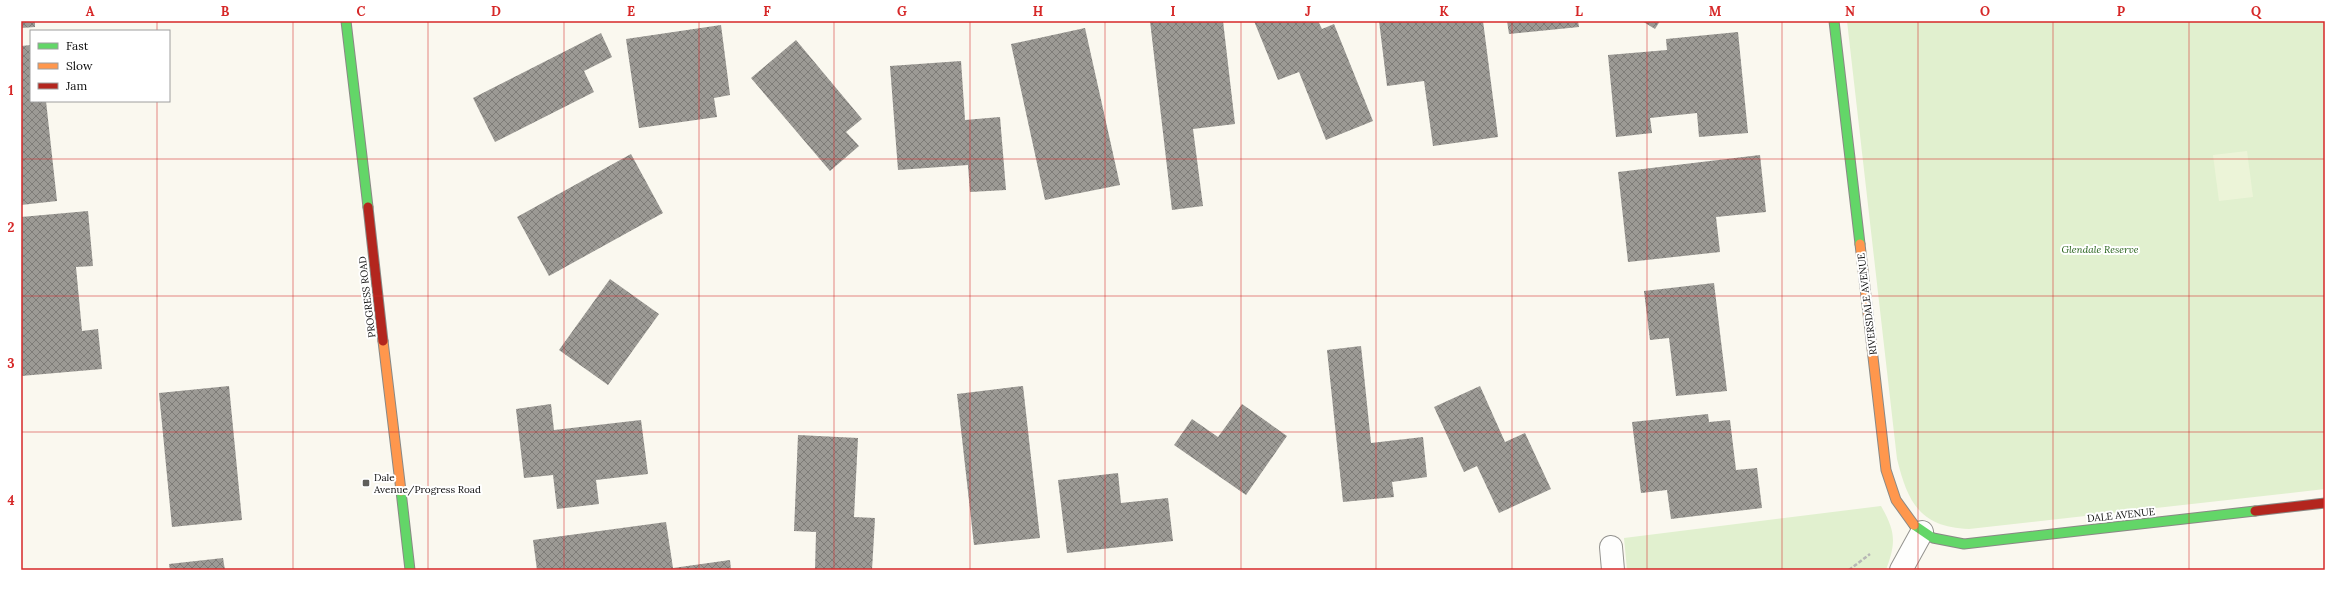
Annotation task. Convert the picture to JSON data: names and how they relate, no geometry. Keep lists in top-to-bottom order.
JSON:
{
  "streets": {
    "street": ["PROGRESS ROAD", "RIVERSDALE AVENUE", "DALE AVENUE"]
  },
  "crossings": [
    ["RIVERSDALE AVENUE", "DALE AVENUE"]
  ],
  "parks": ["Glendale Reserve"],
  "places": {
    "transit": ["Dale Avenue/Progress Road"]
  },
  "legend": ["Fast", "Slow", "Jam"],
  "grid": {
    "columns": [
      "A",
      "B",
      "C",
      "D",
      "E",
      "F",
      "G",
      "H",
      "I",
      "J",
      "K",
      "L",
      "M",
      "N",
      "O",
      "P",
      "Q"
    ],
    "rows": [
      "1",
      "2",
      "3",
      "4"
    ]
  }
}
